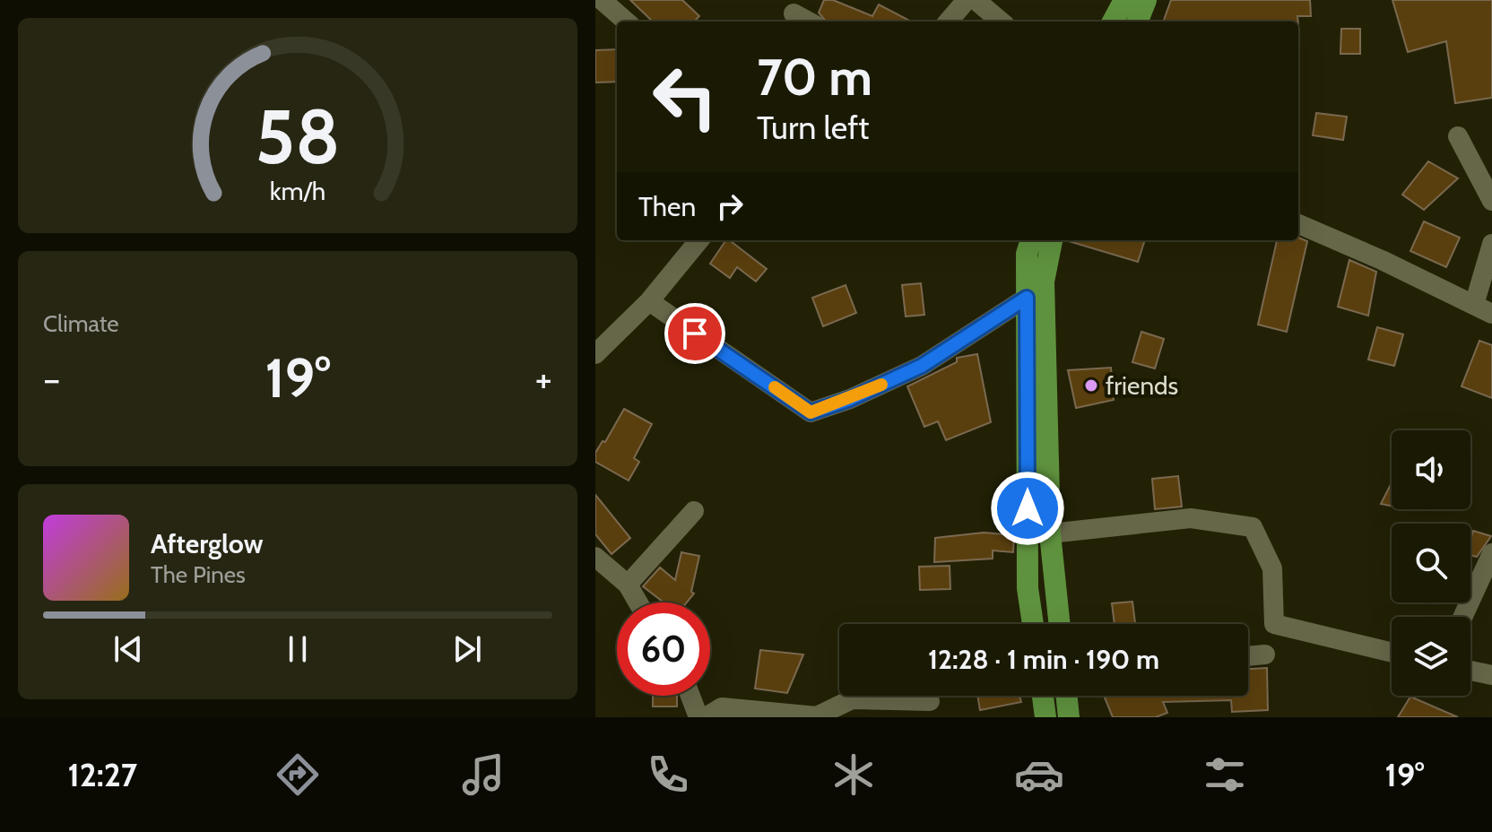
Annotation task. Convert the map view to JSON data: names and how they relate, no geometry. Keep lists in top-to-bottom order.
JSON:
{
  "places": ["friends"],
  "page": {
    "turn": ["70 m", "Turn left"],
    "then": "Then",
    "tile": "Climate",
    "heat": ["−", "19°", "+"],
    "song": ["Afterglow", "The Pines"],
    "limit": "60",
    "trip": "12:28 · 1 min · 190 m",
    "tabs": ["12:27", "19°"],
    "gauge": ["58", "km/h"]
  }
}
